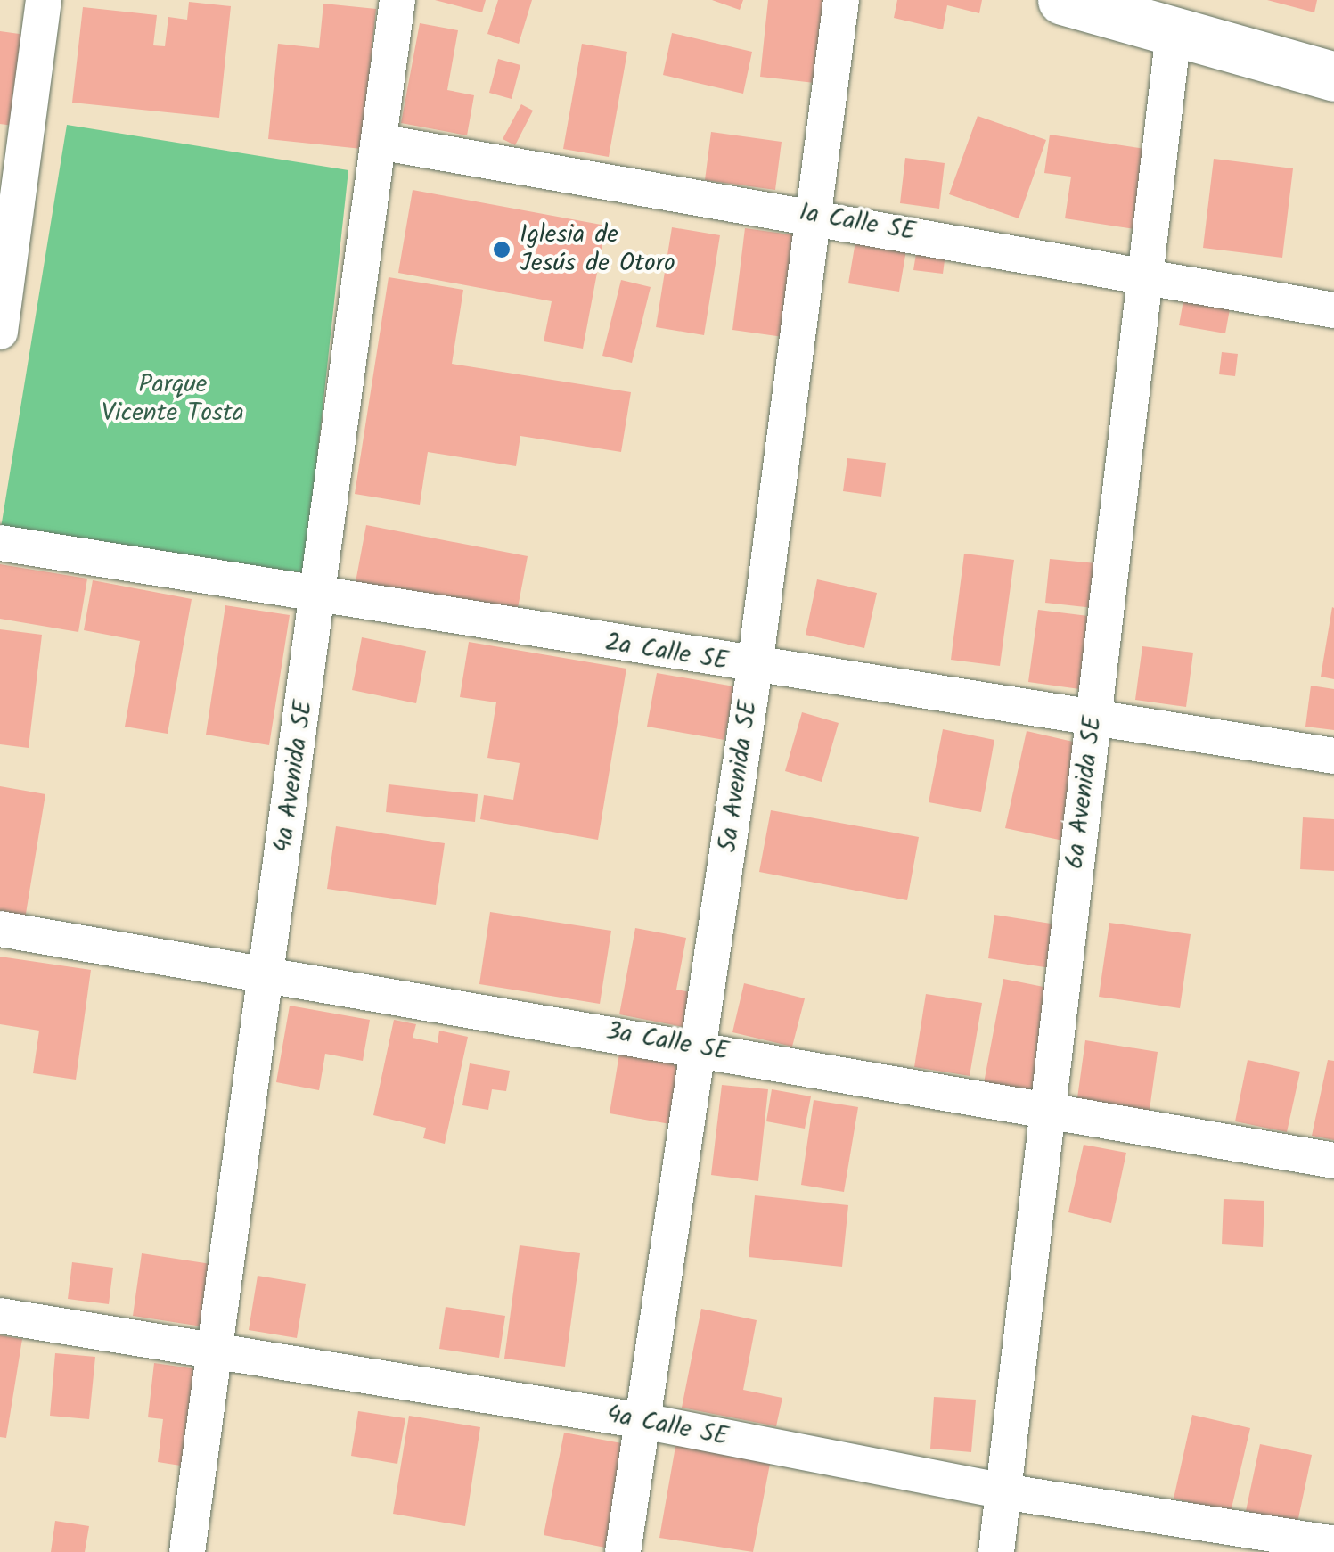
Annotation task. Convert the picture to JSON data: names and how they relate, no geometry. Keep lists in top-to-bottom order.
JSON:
{
  "streets": {
    "street": [
      "1a Calle SE",
      "2a Calle SE",
      "4a Avenida SE",
      "5a Avenida SE",
      "6a Avenida SE",
      "3a Calle SE",
      "4a Calle SE"
    ]
  },
  "crossings": [
    ["1a Calle SE", "4a Avenida SE"],
    ["1a Calle SE", "5a Avenida SE"],
    ["1a Calle SE", "6a Avenida SE"],
    ["2a Calle SE", "4a Avenida SE"],
    ["2a Calle SE", "5a Avenida SE"],
    ["2a Calle SE", "6a Avenida SE"],
    ["4a Avenida SE", "3a Calle SE"],
    ["4a Avenida SE", "4a Calle SE"],
    ["5a Avenida SE", "3a Calle SE"],
    ["5a Avenida SE", "4a Calle SE"],
    ["6a Avenida SE", "3a Calle SE"],
    ["6a Avenida SE", "4a Calle SE"]
  ],
  "parks": ["Parque Vicente Tosta"],
  "places": ["Iglesia de Jesús de Otoro"]
}
